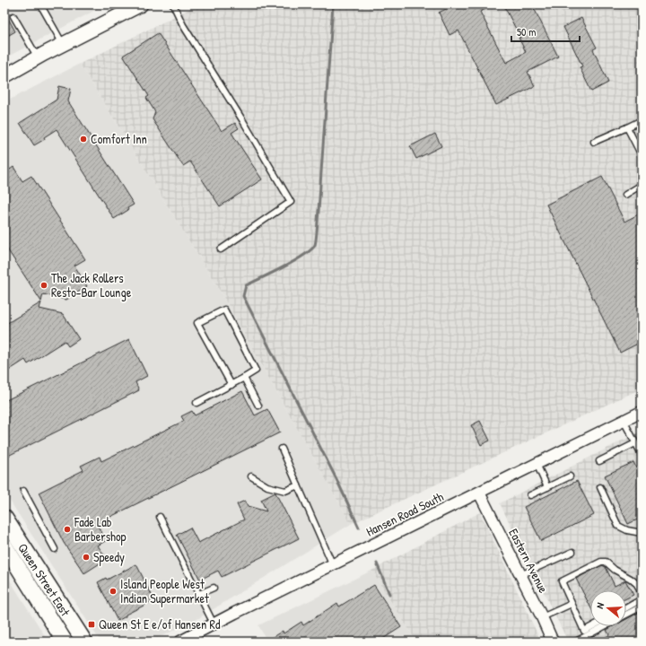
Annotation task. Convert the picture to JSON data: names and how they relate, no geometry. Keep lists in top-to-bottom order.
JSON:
{
  "streets": {
    "main road": ["Queen Street East"],
    "street": ["Hansen Road South", "Eastern Avenue"]
  },
  "crossings": [
    ["Hansen Road South", "Eastern Avenue"]
  ],
  "places": {
    "other": [
      "Comfort Inn",
      "The Jack Rollers Resto-Bar Lounge",
      "Fade Lab Barbershop",
      "Speedy",
      "Island People West Indian Supermarket"
    ],
    "transit": ["Queen St E e/of Hansen Rd"]
  },
  "scale_bar": "50 m",
  "north": "left"
}
